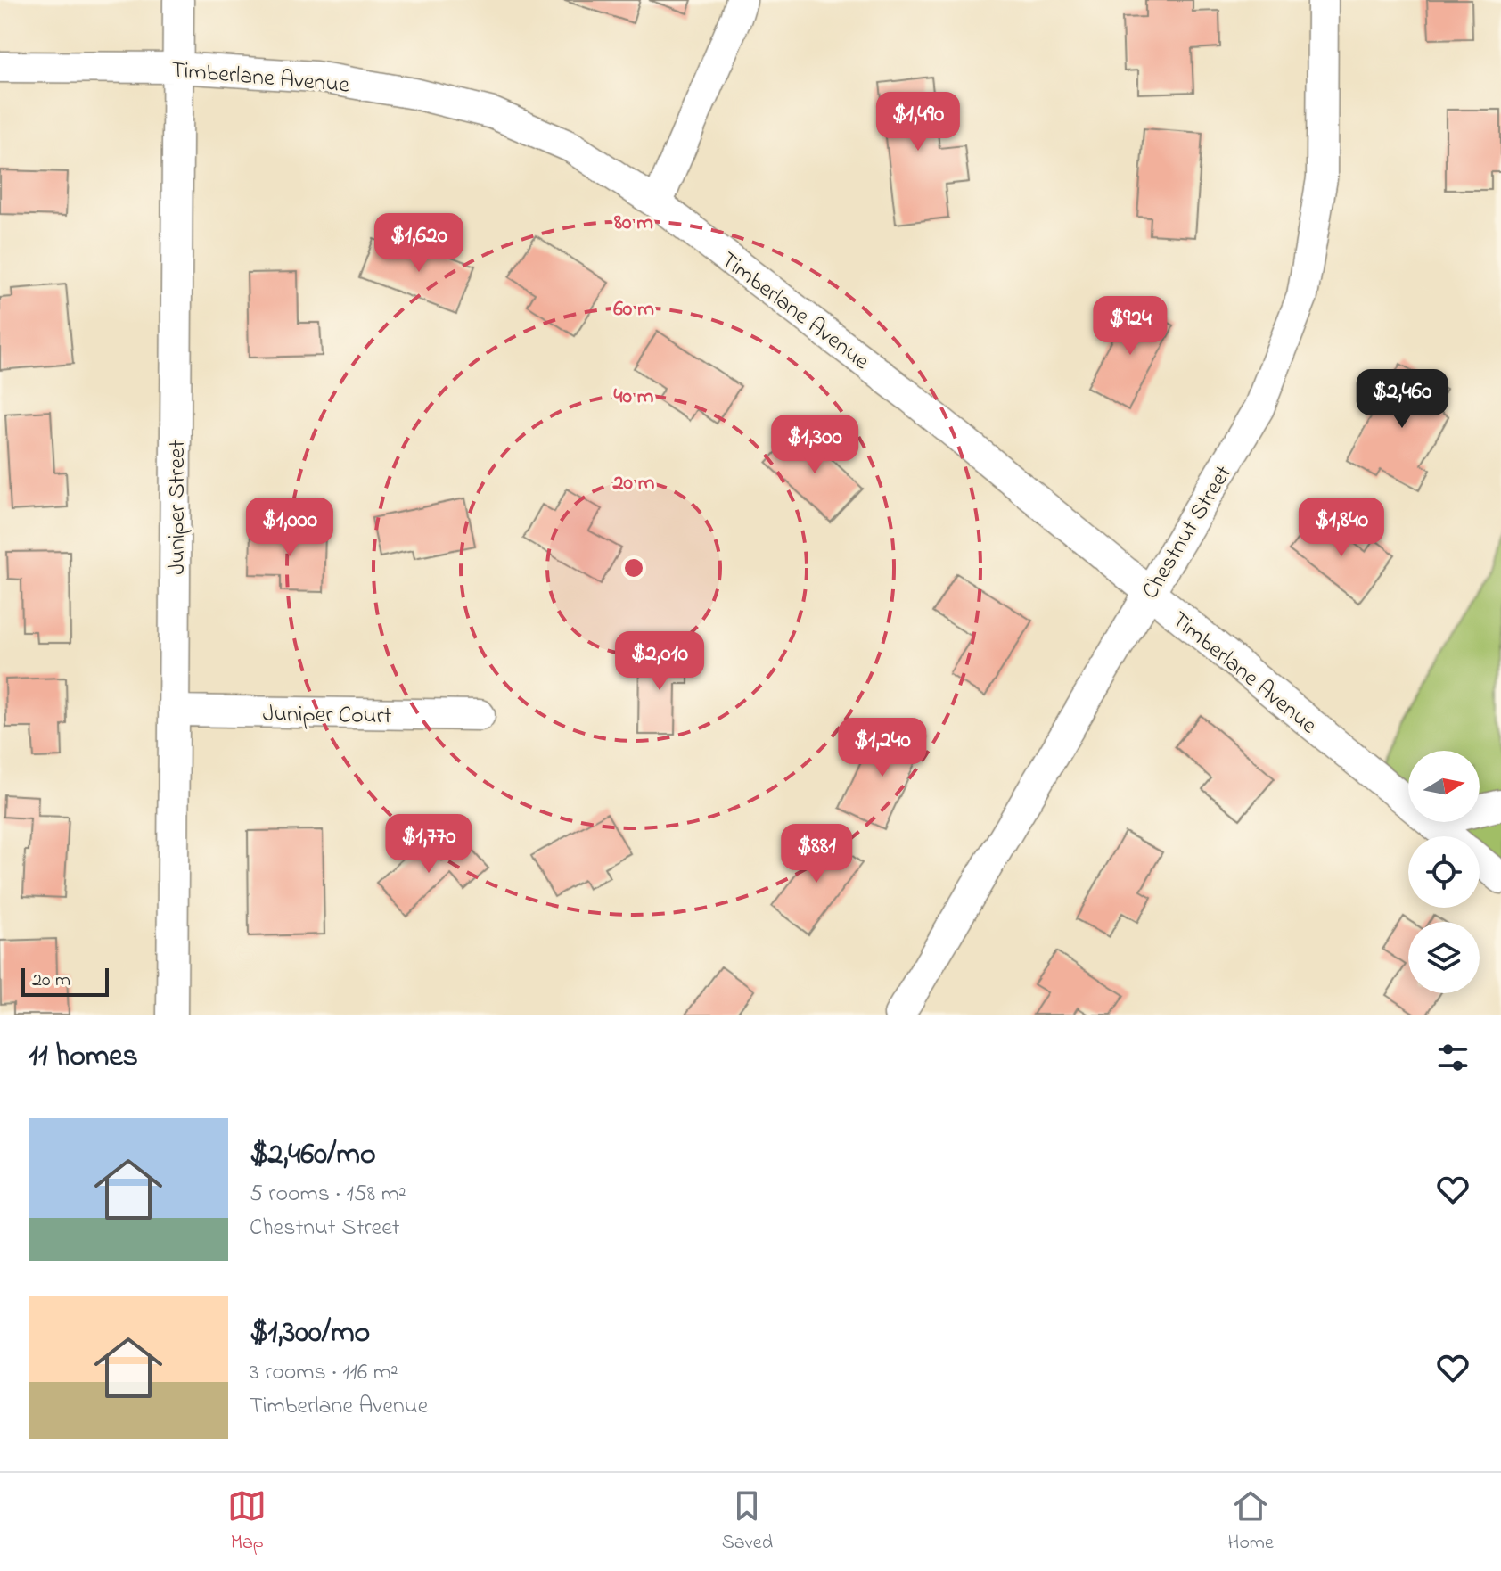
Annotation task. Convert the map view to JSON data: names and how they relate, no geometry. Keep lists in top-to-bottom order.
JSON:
{
  "streets": {
    "street": [
      "Timberlane Avenue",
      "Juniper Street",
      "Chestnut Street",
      "Juniper Court"
    ]
  },
  "crossings": [
    ["Timberlane Avenue", "Juniper Street"],
    ["Timberlane Avenue", "Chestnut Street"],
    ["Juniper Street", "Juniper Court"]
  ],
  "scale_bar": "20 m",
  "north": "right",
  "page": {
    "price": [
      "$1,490",
      "$1,620",
      "$924",
      "$2,460",
      "$1,300",
      "$1,000",
      "$1,840",
      "$2,010",
      "$1,240",
      "$1,770",
      "$881"
    ],
    "scale": "20 m",
    "heading": "11 homes",
    "list": [
      {
        "name": "$2,460/mo",
        "note": "5 rooms · 158 m² · Chestnut Street"
      },
      {
        "name": "$1,300/mo",
        "note": "3 rooms · 116 m² · Timberlane Avenue"
      }
    ],
    "tabs": ["Map", "Saved", "Home"]
  },
  "rings": [
    "80 m",
    "60 m",
    "40 m",
    "20 m"
  ]
}
